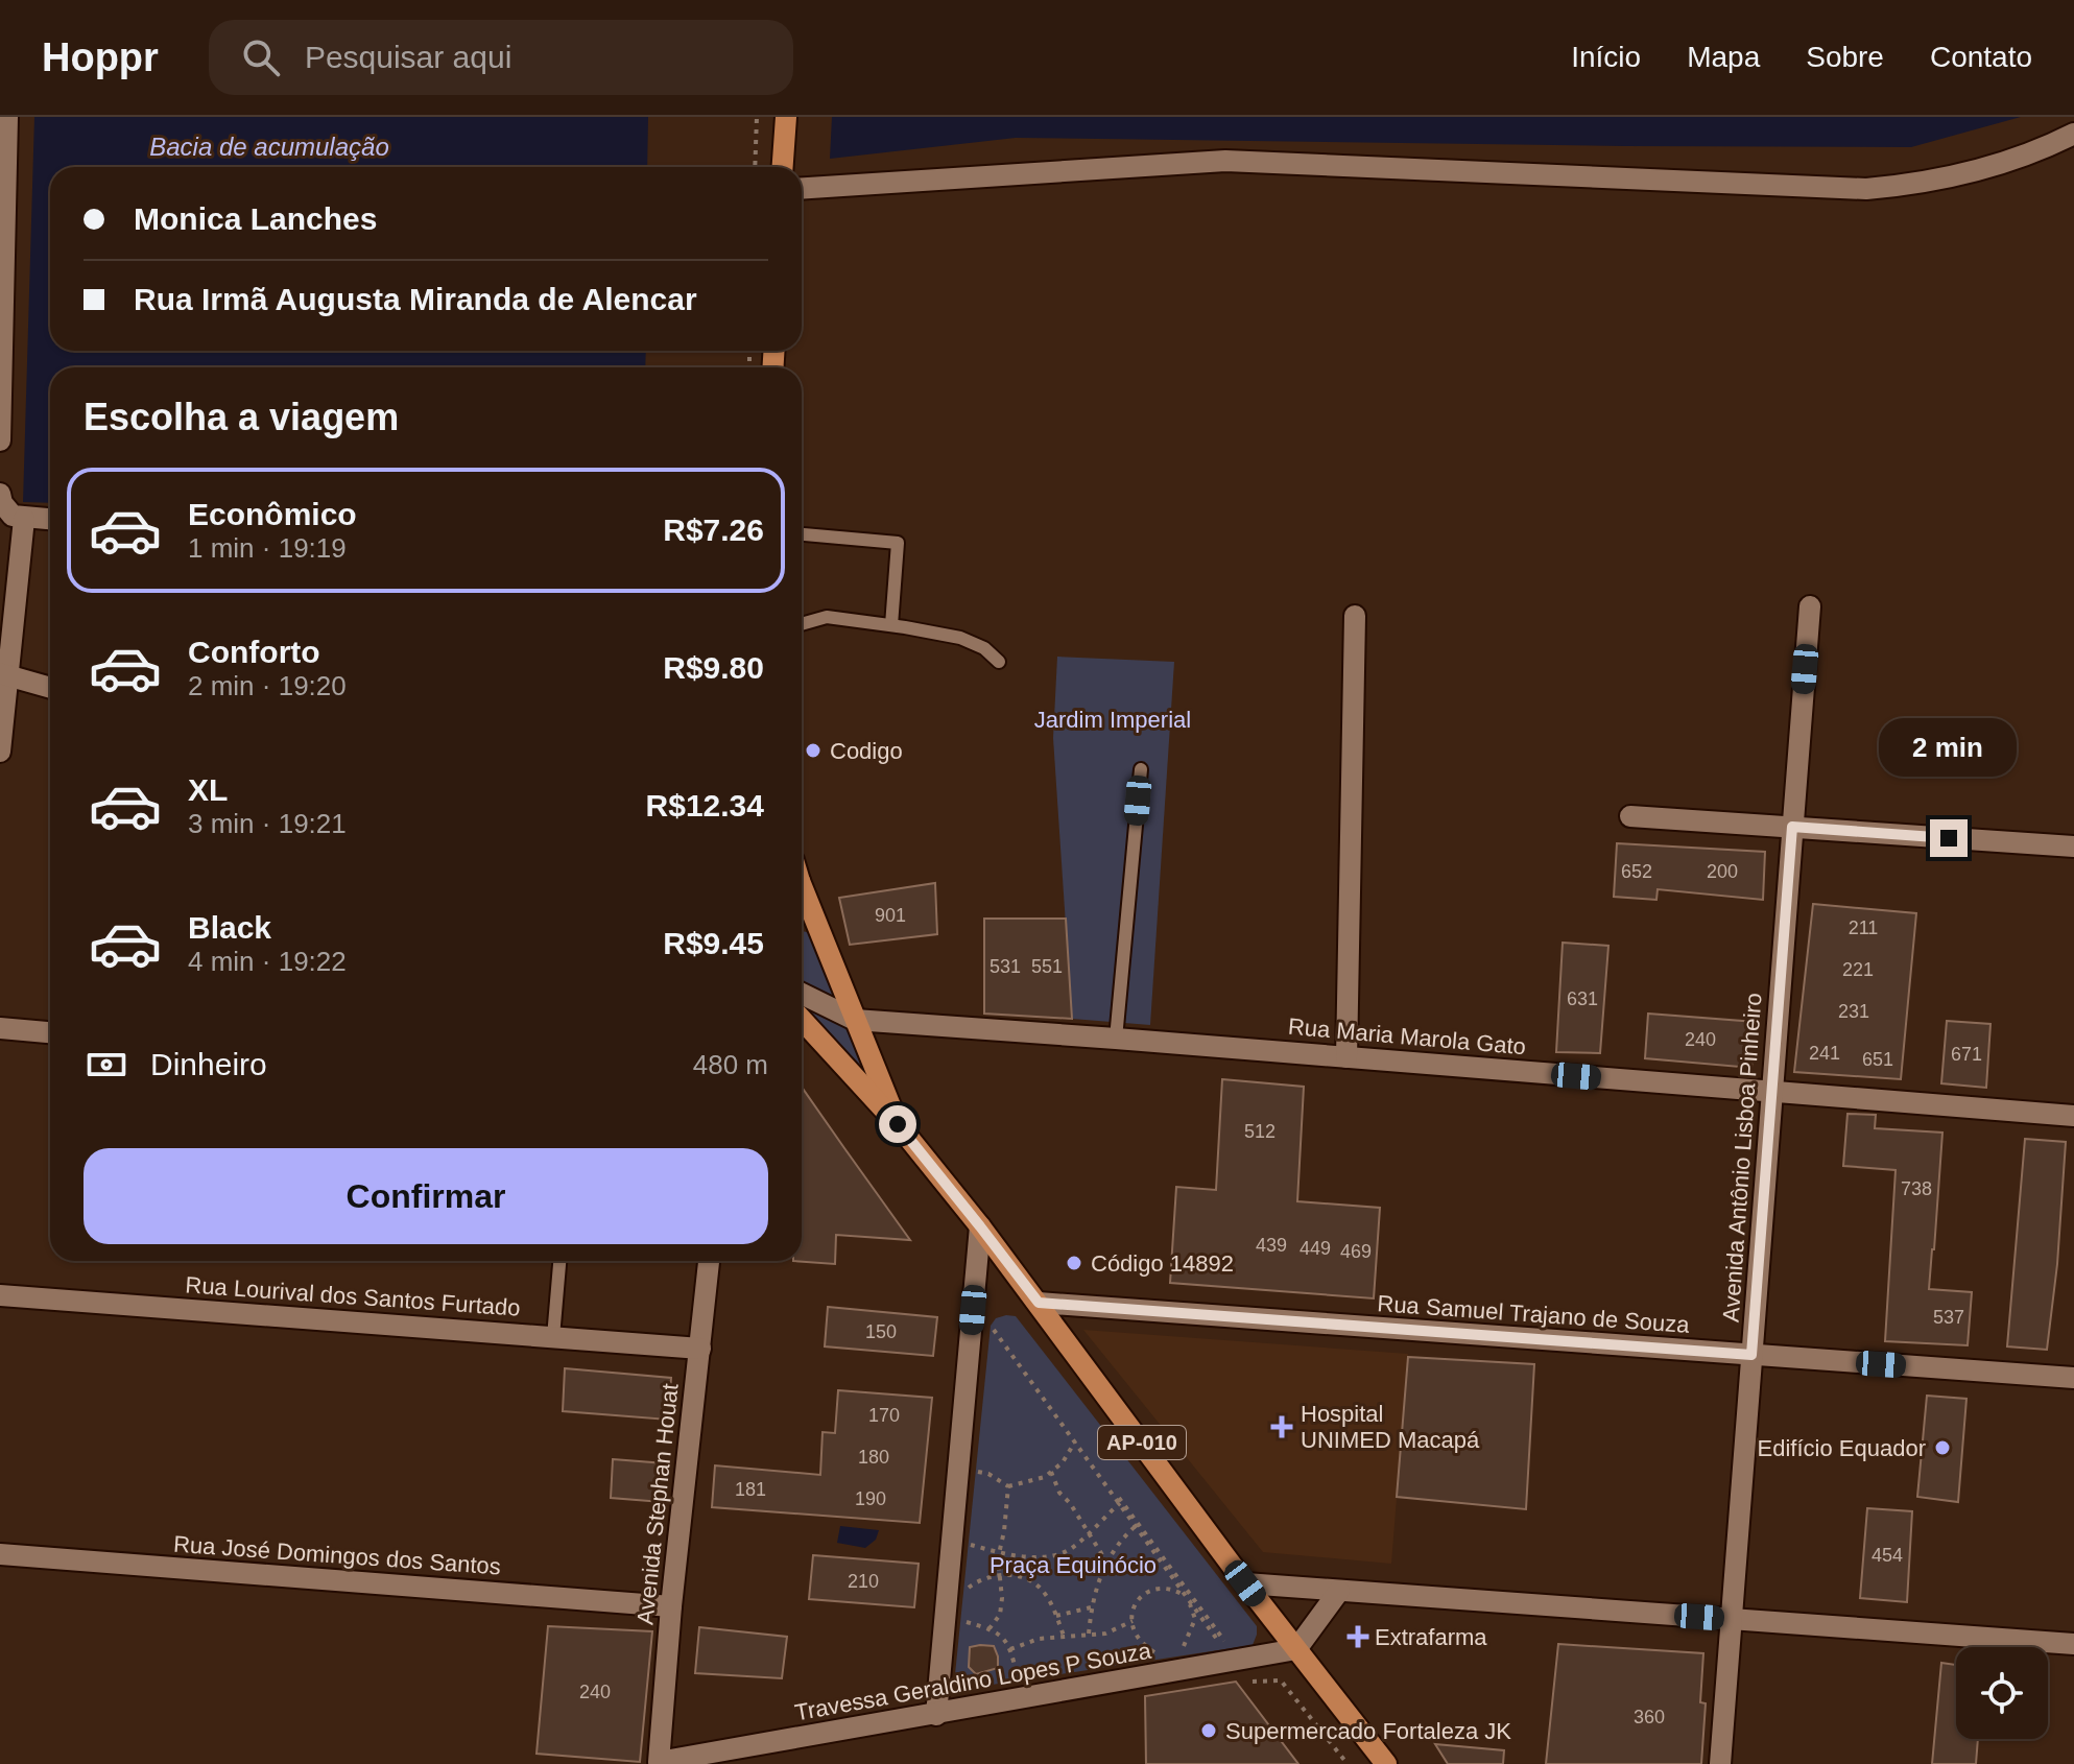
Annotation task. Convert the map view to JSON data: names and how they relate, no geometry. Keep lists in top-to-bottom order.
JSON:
{
  "streets": {
    "main road": ["AP-010"],
    "street": [
      "Rua Maria Marola Gato",
      "Avenida Antônio Lisboa Pinheiro",
      "Rua Lourival dos Santos Furtado",
      "Rua Samuel Trajano de Souza",
      "Avenida Stephan Houat",
      "Rua José Domingos dos Santos",
      "Travessa Geraldino Lopes P Souza"
    ]
  },
  "crossings": [
    ["Rua Maria Marola Gato", "Avenida Antônio Lisboa Pinheiro"],
    ["Rua Maria Marola Gato", "AP-010"],
    ["Avenida Antônio Lisboa Pinheiro", "Rua Samuel Trajano de Souza"],
    ["Rua Lourival dos Santos Furtado", "Avenida Stephan Houat"],
    ["Rua Samuel Trajano de Souza", "AP-010"],
    ["AP-010", "Travessa Geraldino Lopes P Souza"],
    ["Avenida Stephan Houat", "Rua José Domingos dos Santos"],
    ["Avenida Stephan Houat", "Travessa Geraldino Lopes P Souza"]
  ],
  "water": ["Bacia de acumulação"],
  "parks": ["Jardim Imperial", "Praça Equinócio"],
  "places": {
    "other": [
      "Codigo",
      "Código 14892",
      "Edifício Equador",
      "Supermercado Fortaleza JK"
    ],
    "health": ["Hospital UNIMED Macapá", "Extrafarma"]
  },
  "house_numbers": [
    "652",
    "200",
    "901",
    "211",
    "531",
    "551",
    "221",
    "631",
    "231",
    "240",
    "241",
    "671",
    "651",
    "512",
    "738",
    "439",
    "449",
    "469",
    "537",
    "150",
    "170",
    "180",
    "181",
    "190",
    "454",
    "210",
    "240",
    "360"
  ],
  "page": {
    "header": "Hoppr",
    "search": "Pesquisar aqui",
    "nav": [
      "Início",
      "Mapa",
      "Sobre",
      "Contato"
    ],
    "banner": ["Monica Lanches", "Rua Irmã Augusta Miranda de Alencar"],
    "heading": "Escolha a viagem",
    "list": [
      {
        "name": "Econômico",
        "note": "1 min · 19:19",
        "value": "R$7.26"
      },
      {
        "name": "Conforto",
        "note": "2 min · 19:20",
        "value": "R$9.80"
      },
      {
        "name": "XL",
        "note": "3 min · 19:21",
        "value": "R$12.34"
      },
      {
        "name": "Black",
        "note": "4 min · 19:22",
        "value": "R$9.45"
      }
    ],
    "bubble": "2 min",
    "pay": ["Dinheiro", "480 m"],
    "buttons": "Confirmar"
  }
}
